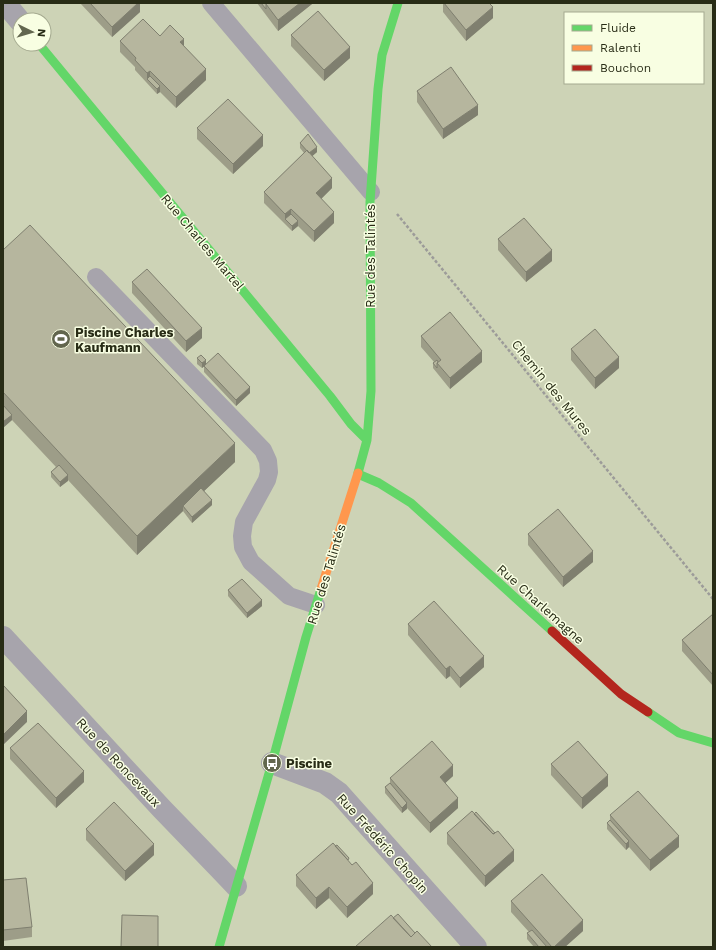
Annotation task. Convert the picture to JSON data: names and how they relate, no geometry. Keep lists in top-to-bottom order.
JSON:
{
  "streets": {
    "street": [
      "Rue Charles Martel",
      "Rue des Talintés",
      "Rue Charlemagne",
      "Rue de Roncevaux",
      "Rue Frédéric Chopin"
    ],
    "path": ["Chemin des Mures"]
  },
  "crossings": [
    ["Rue Charles Martel", "Rue des Talintés"],
    ["Rue des Talintés", "Chemin des Mures"],
    ["Rue des Talintés", "Rue Charlemagne"],
    ["Rue des Talintés", "Rue de Roncevaux"],
    ["Rue des Talintés", "Rue Frédéric Chopin"]
  ],
  "places": {
    "sports": ["Piscine Charles Kaufmann"],
    "bus stop": ["Piscine"]
  },
  "legend": ["Fluide", "Ralenti", "Bouchon"],
  "north": "right"
}
